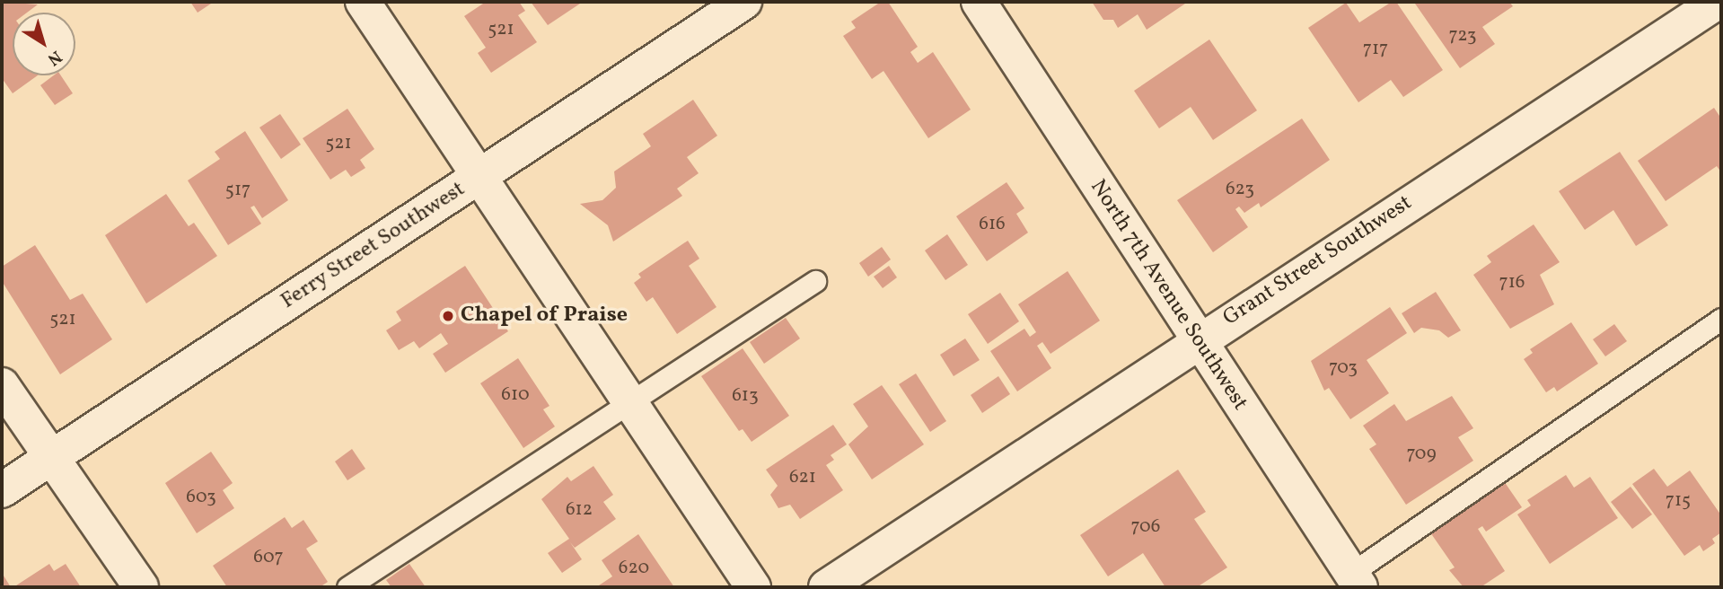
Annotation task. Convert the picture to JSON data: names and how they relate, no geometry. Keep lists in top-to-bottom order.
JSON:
{
  "streets": {
    "street": ["Ferry Street Southwest", "Grant Street Southwest", "North 7th Avenue Southwest"]
  },
  "crossings": [
    ["Grant Street Southwest", "North 7th Avenue Southwest"]
  ],
  "places": ["Chapel of Praise"],
  "house_numbers": [
    "521",
    "723",
    "717",
    "521",
    "623",
    "517",
    "616",
    "716",
    "521",
    "703",
    "610",
    "613",
    "709",
    "621",
    "603",
    "715",
    "612",
    "706",
    "607",
    "620"
  ],
  "north": "bottom right"
}
